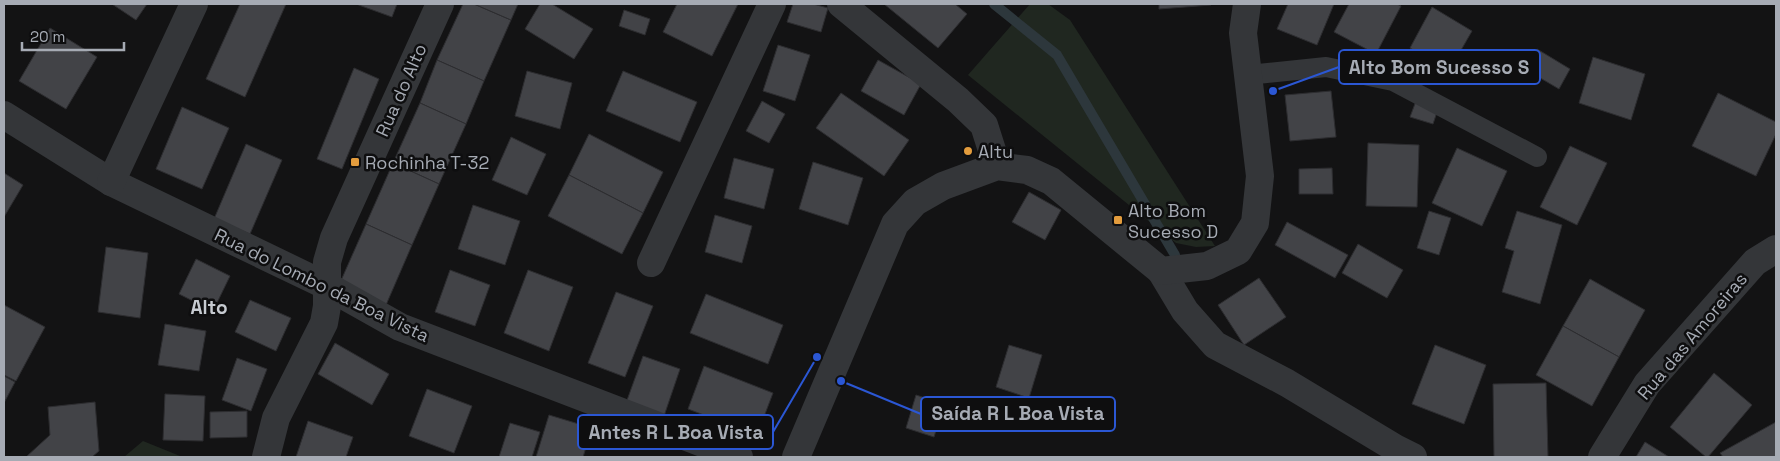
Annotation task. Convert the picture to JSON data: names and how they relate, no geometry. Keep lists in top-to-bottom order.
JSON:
{
  "streets": {
    "street": ["Rua do Alto", "Rua do Lombo da Boa Vista", "Rua das Amoreiras"]
  },
  "crossings": [
    ["Rua do Alto", "Rua do Lombo da Boa Vista"]
  ],
  "districts": ["Alto"],
  "places": {
    "other": [
      "Alto Bom Sucesso S",
      "Altu",
      "Antes R L Boa Vista",
      "Saída R L Boa Vista"
    ],
    "transit": ["Rochinha T-32", "Alto Bom Sucesso D"]
  },
  "scale_bar": "20 m"
}
